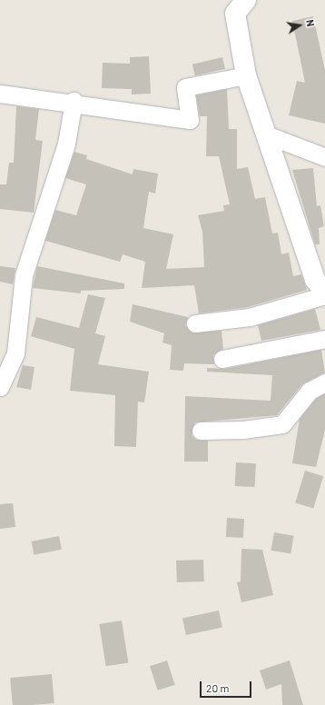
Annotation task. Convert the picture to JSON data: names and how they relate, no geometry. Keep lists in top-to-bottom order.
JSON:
{
  "scale_bar": "20 m",
  "north": "right"
}
